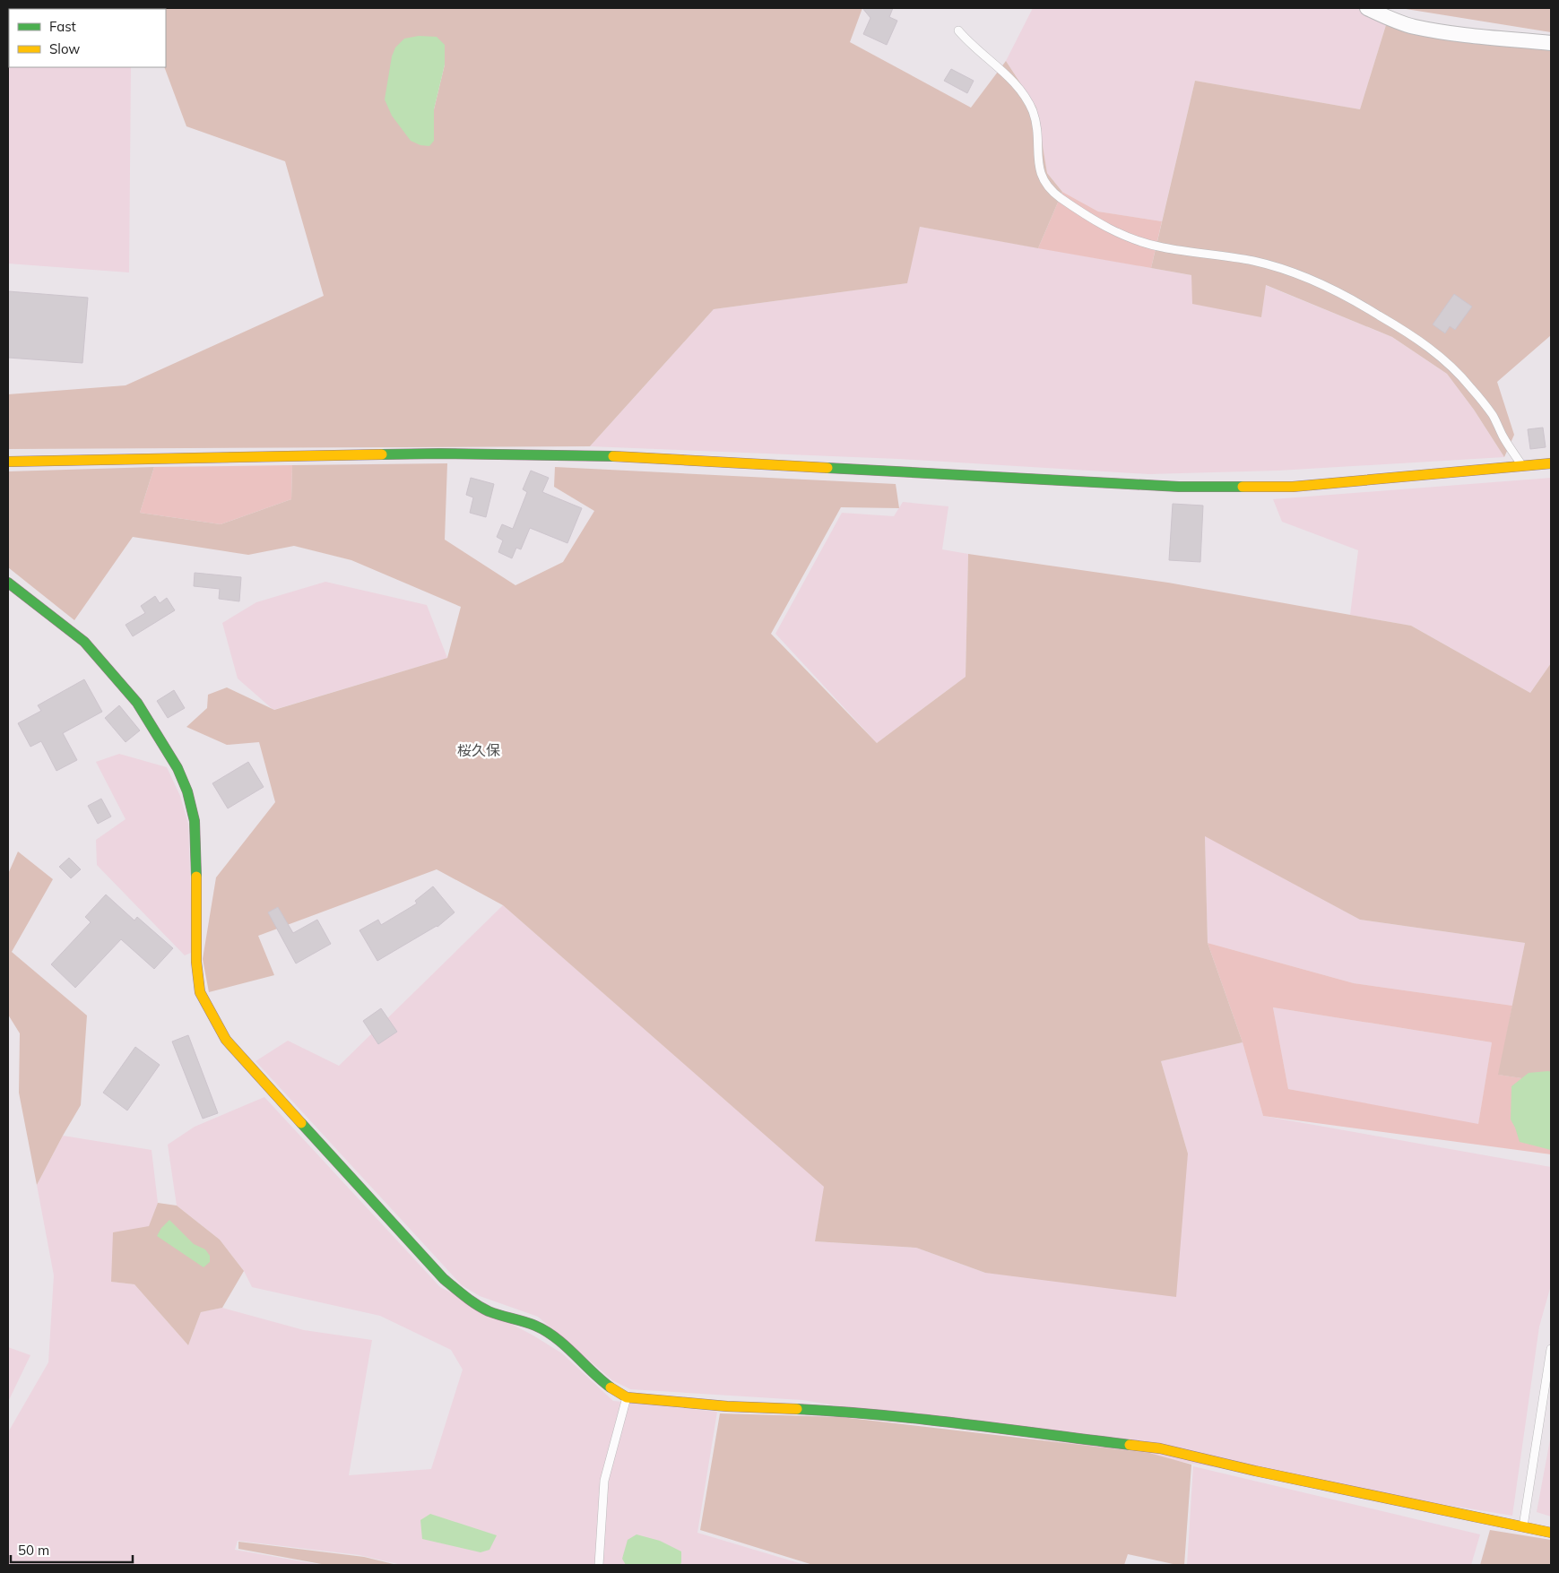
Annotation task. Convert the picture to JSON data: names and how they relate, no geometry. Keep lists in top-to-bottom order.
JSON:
{
  "districts": ["桜久保"],
  "legend": ["Fast", "Slow"],
  "scale_bar": "50 m"
}
